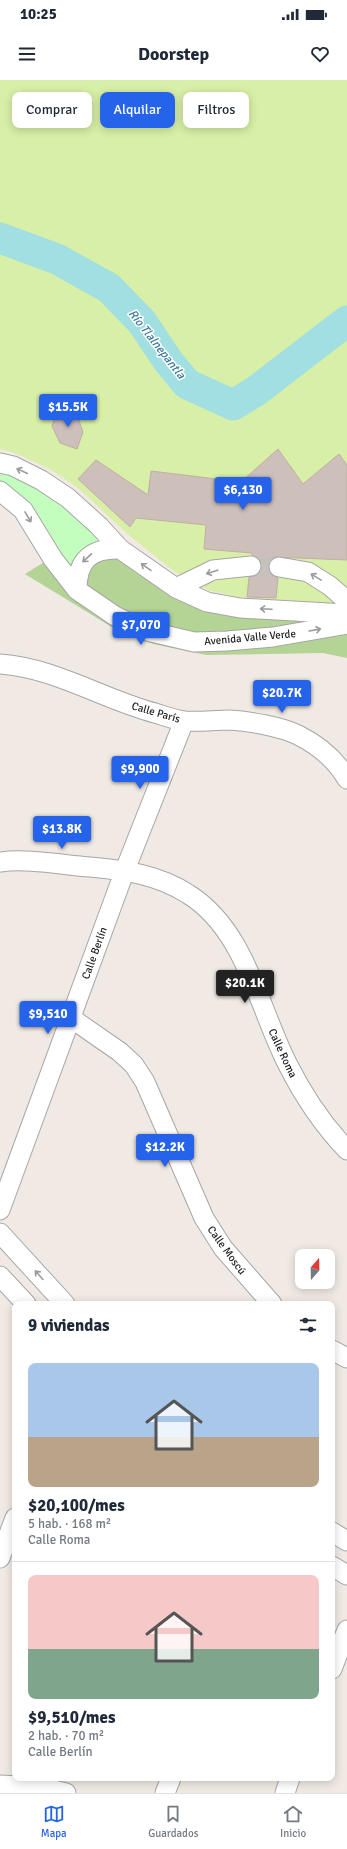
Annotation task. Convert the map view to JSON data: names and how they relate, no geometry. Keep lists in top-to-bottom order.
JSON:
{
  "streets": {
    "street": [
      "Avenida Valle Verde",
      "Calle París",
      "Calle Berlín",
      "Calle Roma",
      "Calle Moscú"
    ]
  },
  "crossings": [
    ["Calle París", "Calle Berlín"],
    ["Calle Berlín", "Calle Roma"],
    ["Calle Berlín", "Calle Moscú"]
  ],
  "water": ["Río Tlalnepantla"],
  "north": "top",
  "page": {
    "status": "10:25",
    "header": "Doorstep",
    "chip": ["Comprar", "Alquilar", "Filtros"],
    "price": [
      "$15.5K",
      "$6,130",
      "$7,070",
      "$20.7K",
      "$9,900",
      "$13.8K",
      "$20.1K",
      "$9,510",
      "$12.2K"
    ],
    "heading": "9 viviendas",
    "list": [
      {
        "name": "$20,100/mes",
        "note": "5 hab. · 168 m² · Calle Roma"
      },
      {
        "name": "$9,510/mes",
        "note": "2 hab. · 70 m² · Calle Berlín"
      }
    ],
    "tabs": ["Mapa", "Guardados", "Inicio"]
  }
}
